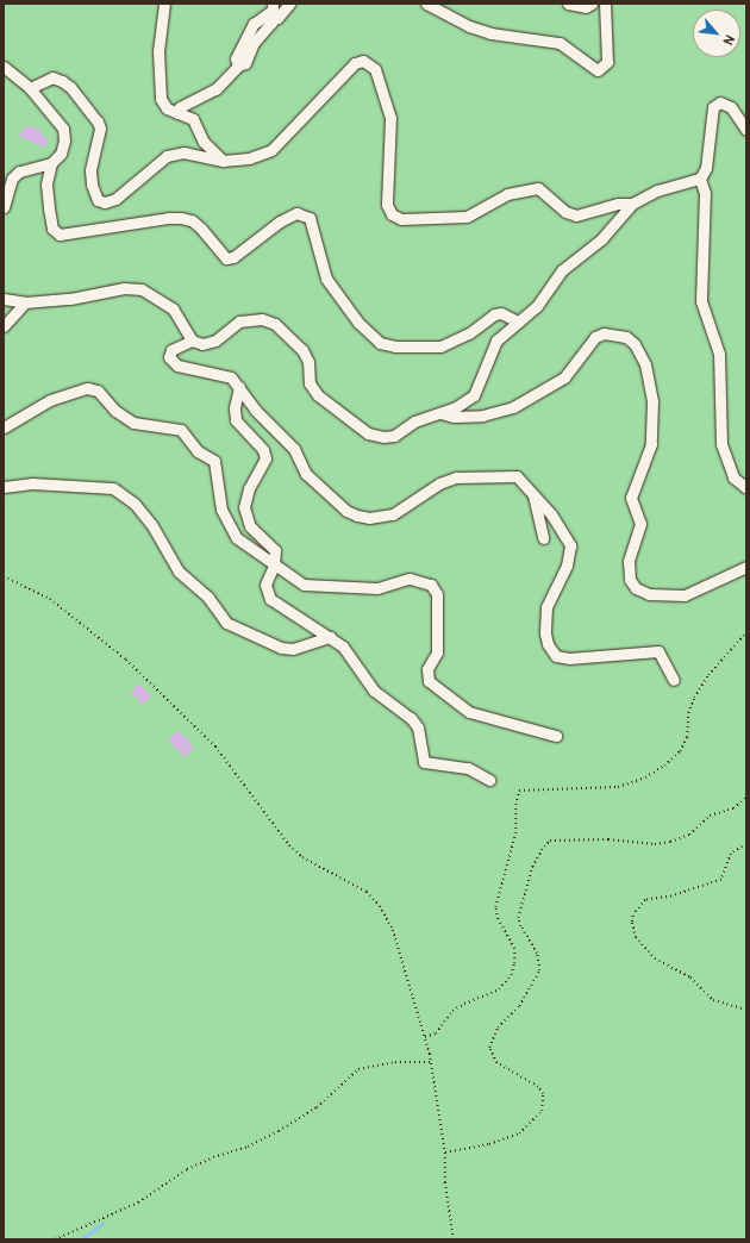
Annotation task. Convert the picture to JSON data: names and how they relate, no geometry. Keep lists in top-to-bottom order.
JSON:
{
  "north": "bottom right"
}
